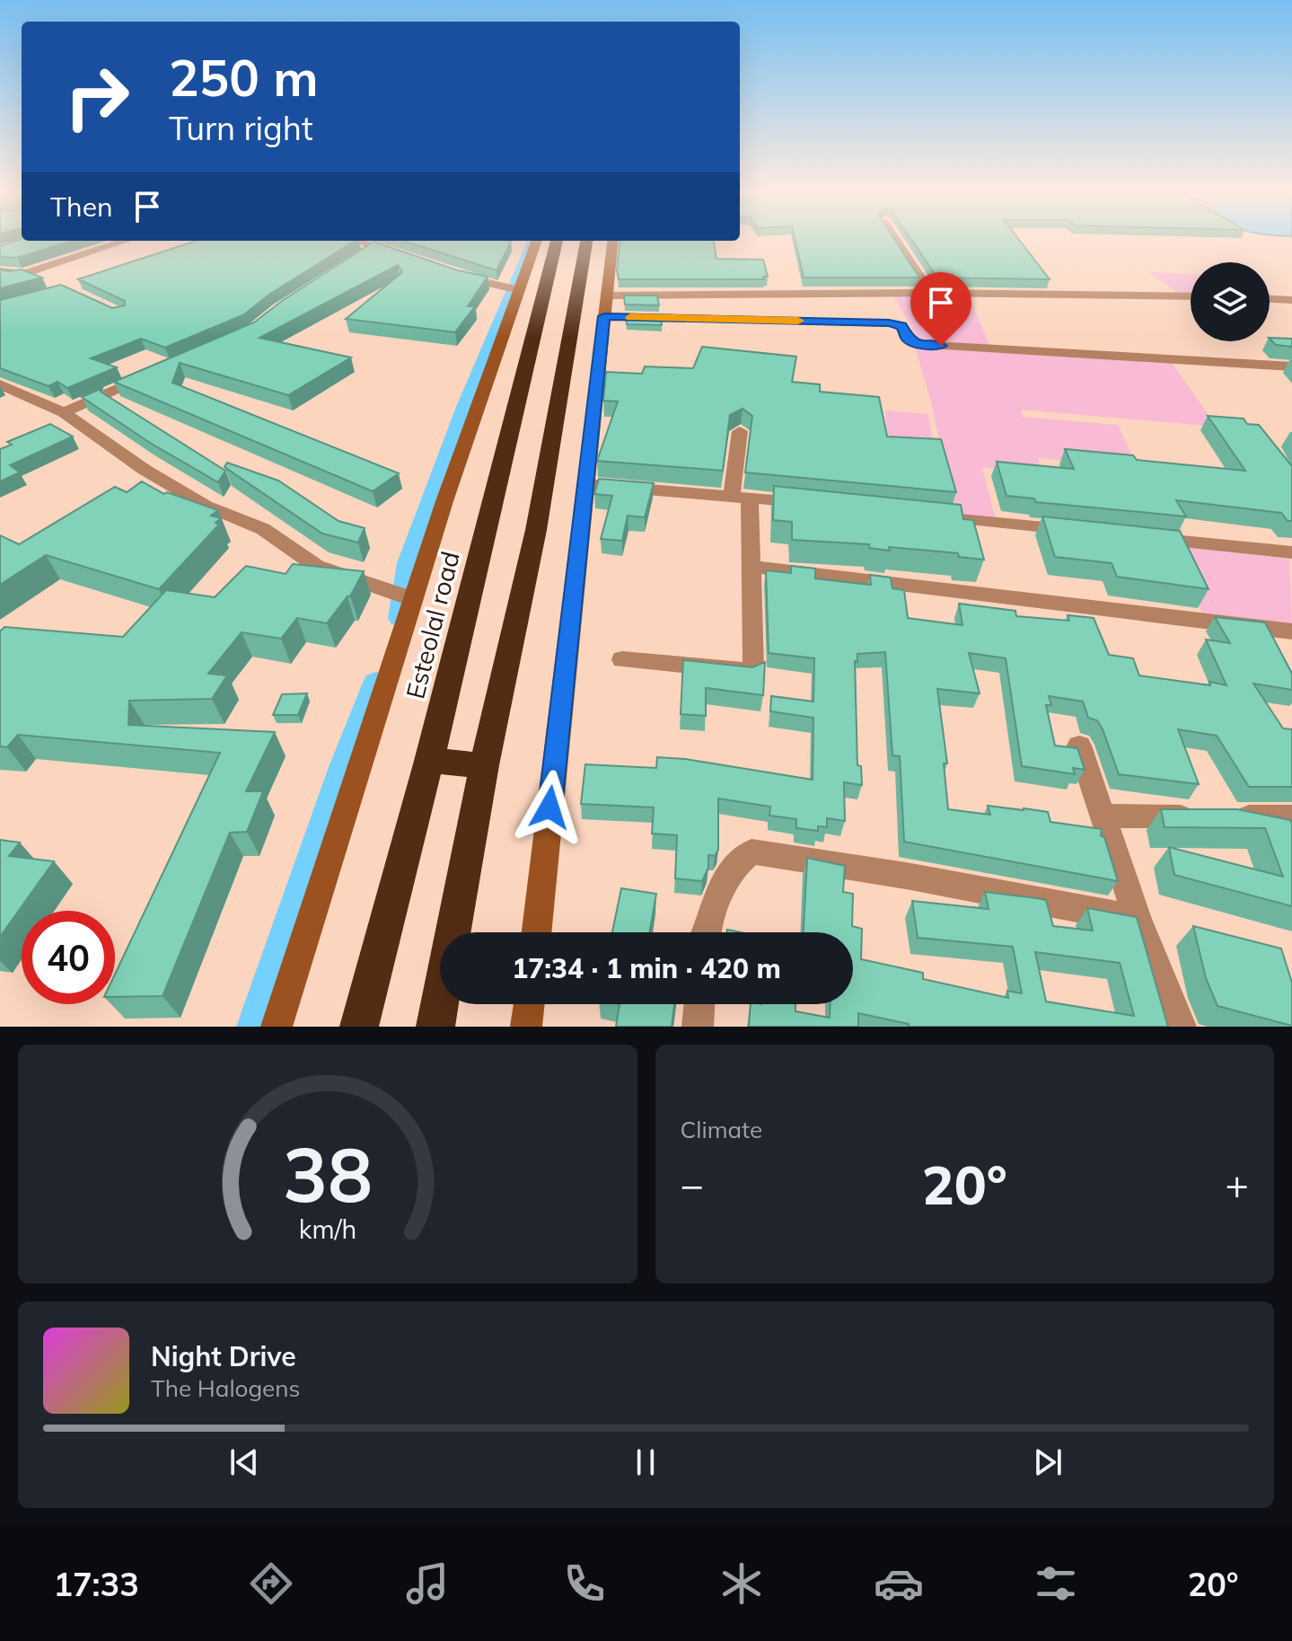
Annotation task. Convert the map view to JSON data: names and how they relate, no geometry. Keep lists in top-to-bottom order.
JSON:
{
  "streets": {
    "highway": ["Esteolal road"]
  },
  "page": {
    "turn": ["250 m", "Turn right"],
    "then": "Then",
    "limit": "40",
    "trip": "17:34 · 1 min · 420 m",
    "tile": "Climate",
    "heat": ["−", "20°", "+"],
    "song": ["Night Drive", "The Halogens"],
    "tabs": ["17:33", "20°"],
    "gauge": ["38", "km/h"]
  }
}
